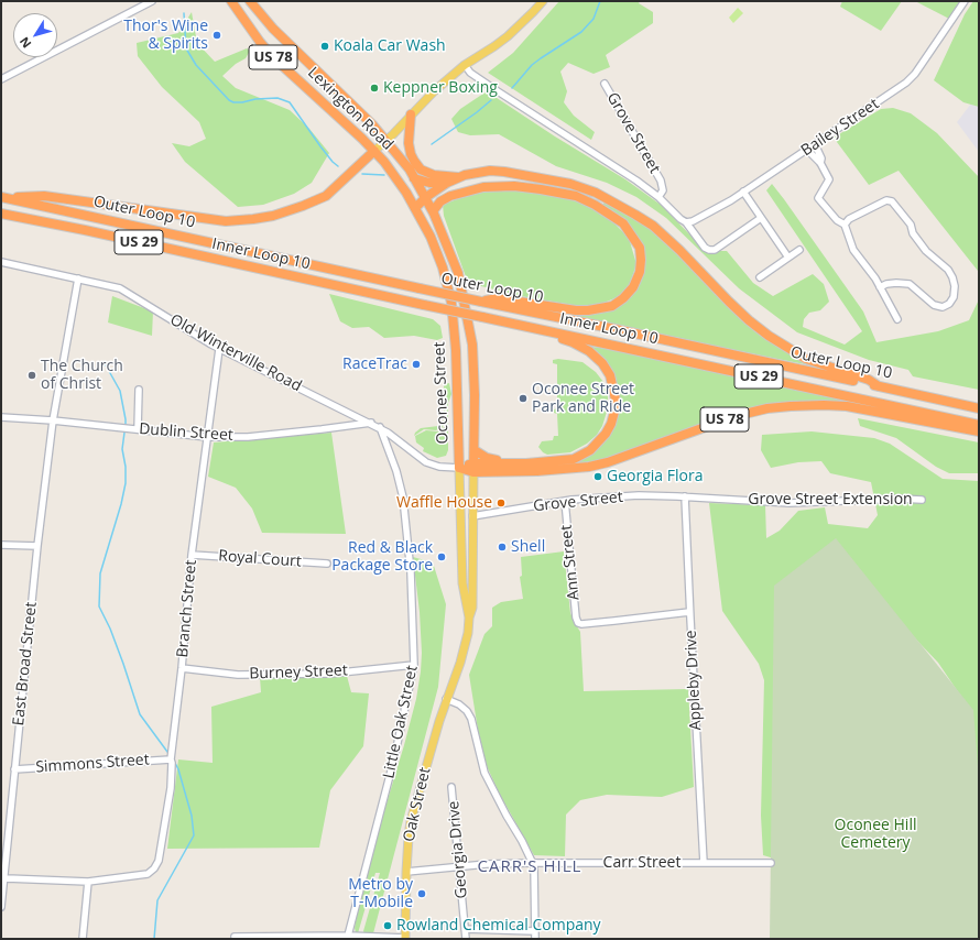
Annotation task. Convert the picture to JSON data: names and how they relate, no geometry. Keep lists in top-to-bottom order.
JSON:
{
  "streets": {
    "highway": [
      "US 78",
      "Lexington Road",
      "Outer Loop 10",
      "US 29",
      "Inner Loop 10",
      "Oconee Street"
    ],
    "main road": ["Oak Street"],
    "street": [
      "Bailey Street",
      "Grove Street",
      "Old Winterville Road",
      "Dublin Street",
      "Grove Street Extension",
      "Royal Court",
      "Ann Street",
      "Branch Street",
      "East Broad Street",
      "Burney Street",
      "Appleby Drive",
      "Little Oak Street",
      "Simmons Street",
      "Georgia Drive",
      "Carr Street"
    ]
  },
  "crossings": [
    ["US 78", "Old Winterville Road"],
    ["US 78", "Oconee Street"],
    ["Lexington Road", "Oconee Street"],
    ["Grove Street", "Oconee Street"],
    ["Grove Street", "Grove Street Extension"],
    ["Grove Street", "Ann Street"],
    ["Grove Street", "Appleby Drive"],
    ["Old Winterville Road", "Oconee Street"],
    ["Old Winterville Road", "Dublin Street"],
    ["Old Winterville Road", "Branch Street"],
    ["Old Winterville Road", "East Broad Street"],
    ["Old Winterville Road", "Little Oak Street"],
    ["Oconee Street", "Oak Street"],
    ["Dublin Street", "Branch Street"],
    ["Dublin Street", "East Broad Street"],
    ["Grove Street Extension", "Appleby Drive"],
    ["Royal Court", "Branch Street"],
    ["Ann Street", "Appleby Drive"],
    ["Branch Street", "Burney Street"],
    ["Branch Street", "Simmons Street"],
    ["East Broad Street", "Simmons Street"],
    ["Burney Street", "Little Oak Street"],
    ["Appleby Drive", "Carr Street"],
    ["Oak Street", "Carr Street"],
    ["Georgia Drive", "Carr Street"]
  ],
  "districts": ["CARR'S HILL"],
  "parks": ["Oconee Hill Cemetery"],
  "places": [
    "Thor's Wine & Spirits",
    "Koala Car Wash",
    "Keppner Boxing",
    "RaceTrac",
    "The Church of Christ",
    "Oconee Street Park and Ride",
    "Georgia Flora",
    "Waffle House",
    "Shell",
    "Red & Black Package Store",
    "Metro by T-Mobile",
    "Rowland Chemical Company"
  ],
  "north": "bottom left"
}
